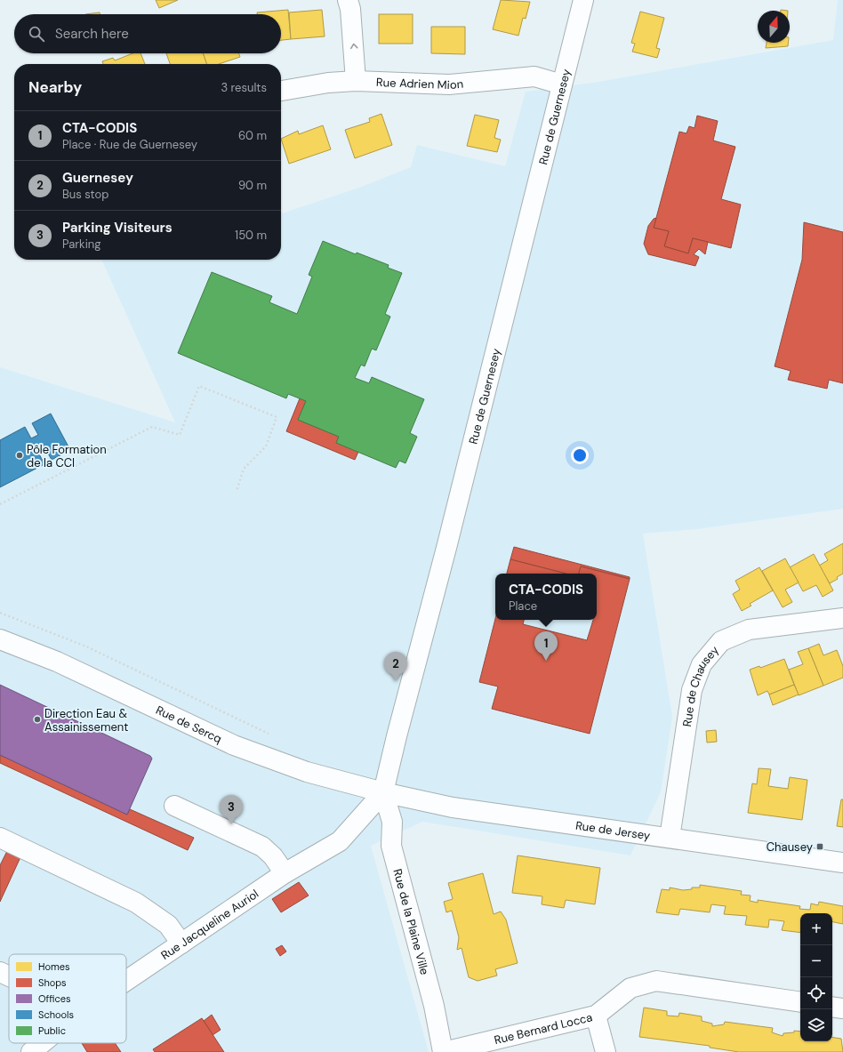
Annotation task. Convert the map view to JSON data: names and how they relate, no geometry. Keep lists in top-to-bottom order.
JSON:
{
  "streets": {
    "street": [
      "Rue Adrien Mion",
      "Rue de Guernesey",
      "Rue de Chausey",
      "Rue de Sercq",
      "Rue de Jersey",
      "Rue de la Plaine Ville",
      "Rue Jacqueline Auriol",
      "Rue Bernard Locca"
    ]
  },
  "crossings": [
    ["Rue Adrien Mion", "Rue de Guernesey"],
    ["Rue de Guernesey", "Rue de Sercq"],
    ["Rue de Guernesey", "Rue de Jersey"],
    ["Rue de Guernesey", "Rue de la Plaine Ville"],
    ["Rue de Guernesey", "Rue Jacqueline Auriol"],
    ["Rue de Chausey", "Rue de Jersey"],
    ["Rue de Sercq", "Rue de Jersey"],
    ["Rue de Sercq", "Rue de la Plaine Ville"],
    ["Rue de Sercq", "Rue Jacqueline Auriol"],
    ["Rue de Jersey", "Rue de la Plaine Ville"],
    ["Rue de Jersey", "Rue Jacqueline Auriol"],
    ["Rue de la Plaine Ville", "Rue Jacqueline Auriol"],
    ["Rue de la Plaine Ville", "Rue Bernard Locca"]
  ],
  "places": {
    "other": ["Pôle Formation de la CCI", "Direction Eau & Assainissement"],
    "transit": ["Chausey"]
  },
  "legend": [
    "Homes",
    "Shops",
    "Offices",
    "Schools",
    "Public"
  ],
  "north": "top",
  "page": {
    "search": "Search here",
    "heading": ["Nearby", "3 results"],
    "list": [
      {
        "mark": "1",
        "name": "CTA-CODIS",
        "note": "Place · Rue de Guernesey",
        "value": "60 m"
      },
      {
        "mark": "2",
        "name": "Guernesey",
        "note": "Bus stop",
        "value": "90 m"
      },
      {
        "mark": "3",
        "name": "Parking Visiteurs",
        "note": "Parking",
        "value": "150 m"
      }
    ],
    "popup": ["CTA-CODIS", "Place"],
    "pins": ["1", "2", "3"],
    "map_buttons": ["+", "−"]
  }
}
